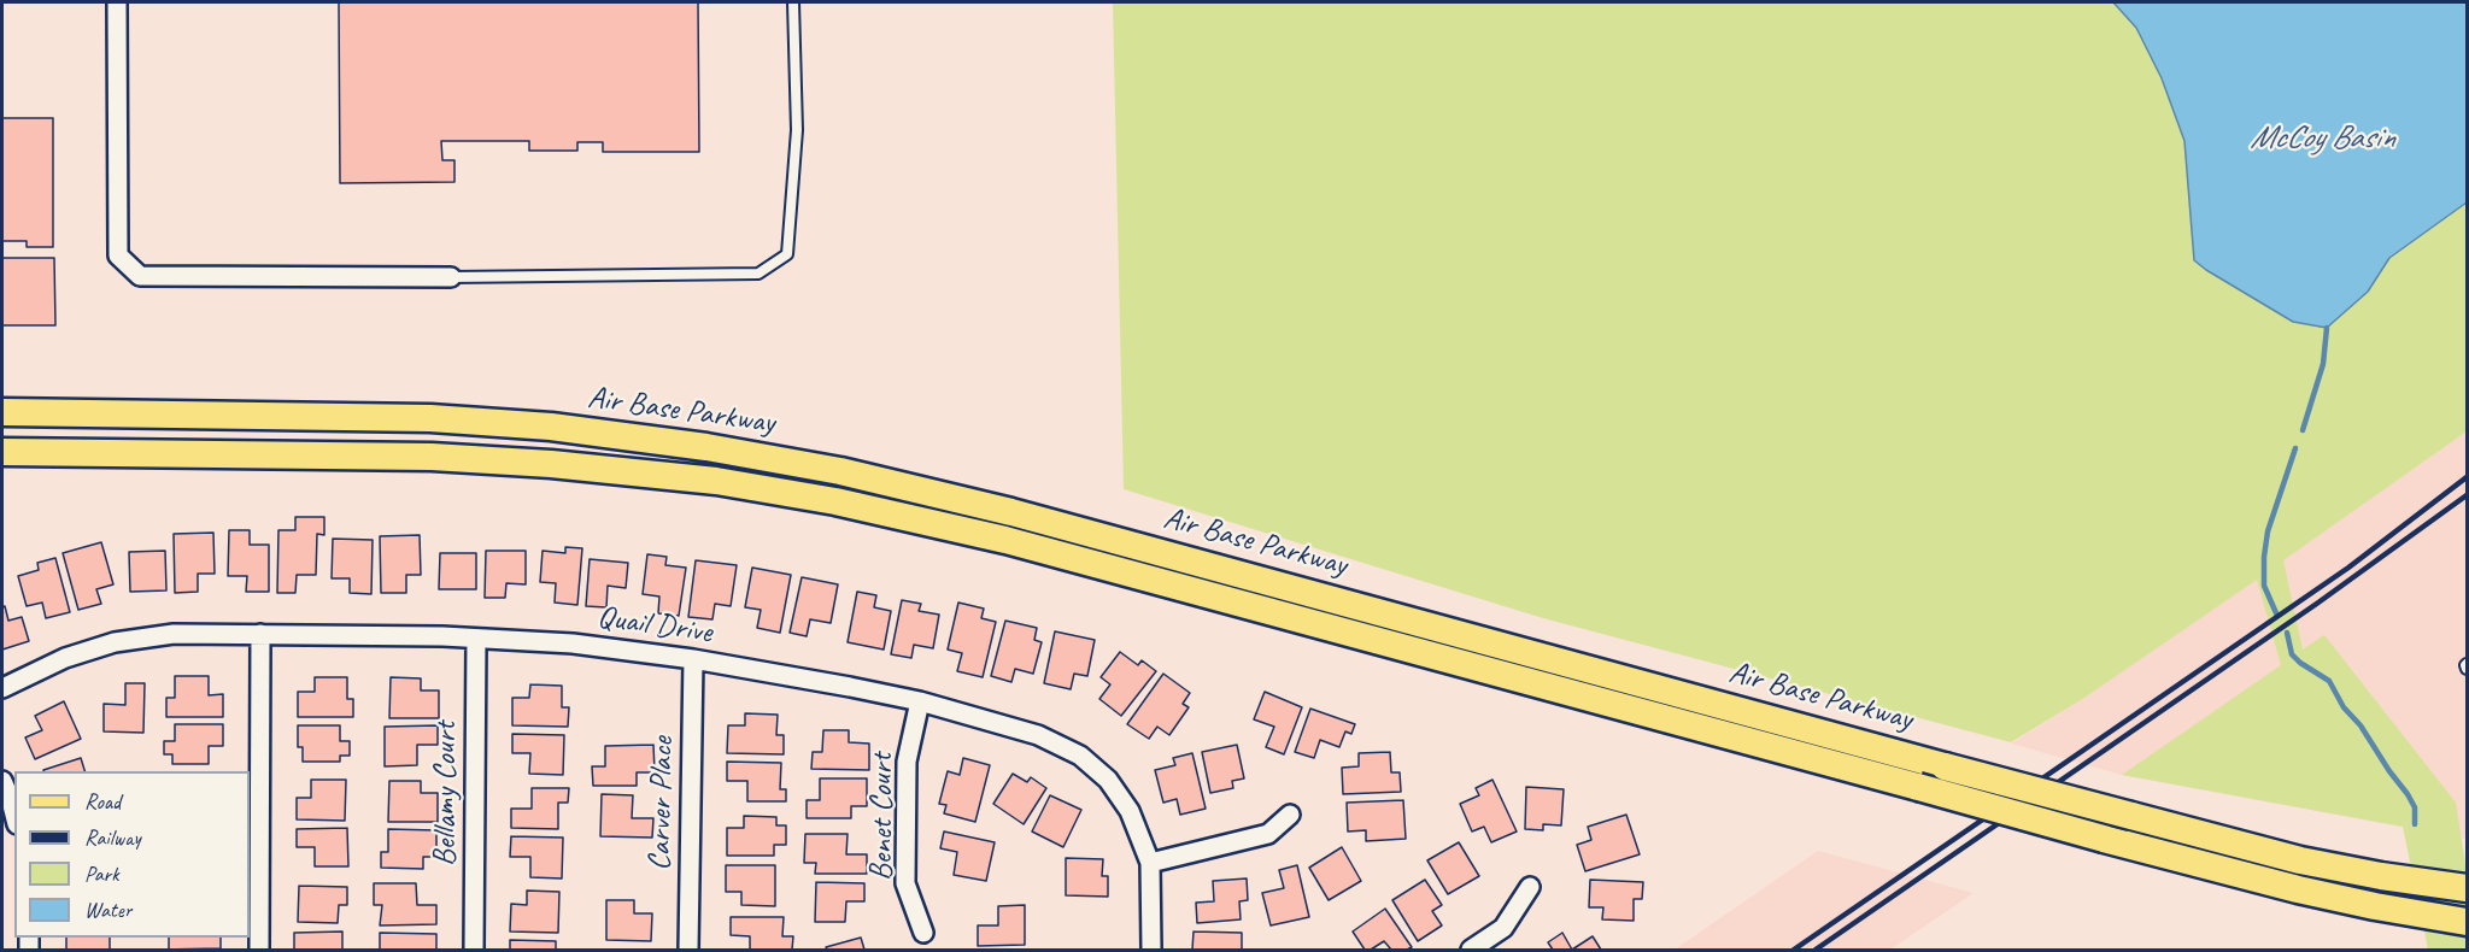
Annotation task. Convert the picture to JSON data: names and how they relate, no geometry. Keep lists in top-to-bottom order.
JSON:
{
  "streets": {
    "main road": ["Air Base Parkway"],
    "street": [
      "Quail Drive",
      "Bellamy Court",
      "Carver Place",
      "Benet Court"
    ]
  },
  "crossings": [
    ["Quail Drive", "Bellamy Court"],
    ["Quail Drive", "Carver Place"],
    ["Quail Drive", "Benet Court"]
  ],
  "water": ["McCoy Basin"],
  "legend": [
    "Road",
    "Railway",
    "Park",
    "Water"
  ]
}
